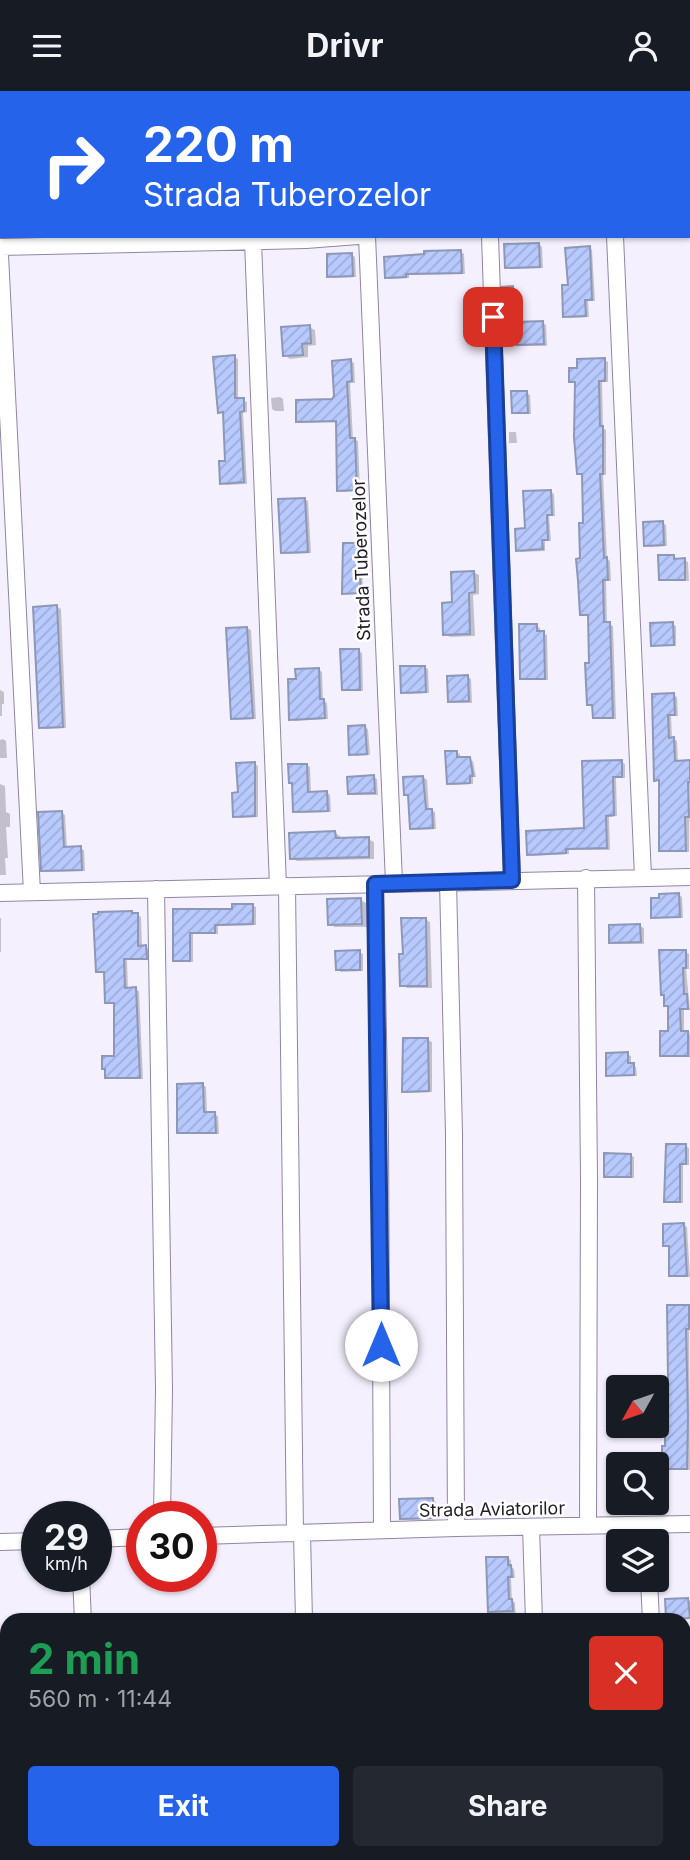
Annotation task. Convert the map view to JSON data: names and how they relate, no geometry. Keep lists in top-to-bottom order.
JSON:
{
  "streets": {
    "street": ["Strada Tuberozelor", "Strada Aviatorilor"]
  },
  "north": "bottom left",
  "page": {
    "header": "Drivr",
    "turn": ["220 m", "Strada Tuberozelor"],
    "speed": "29 km/h",
    "limit": "30",
    "heading": ["2 min", "560 m · 11:44"],
    "buttons": ["Exit", "Share"]
  }
}
